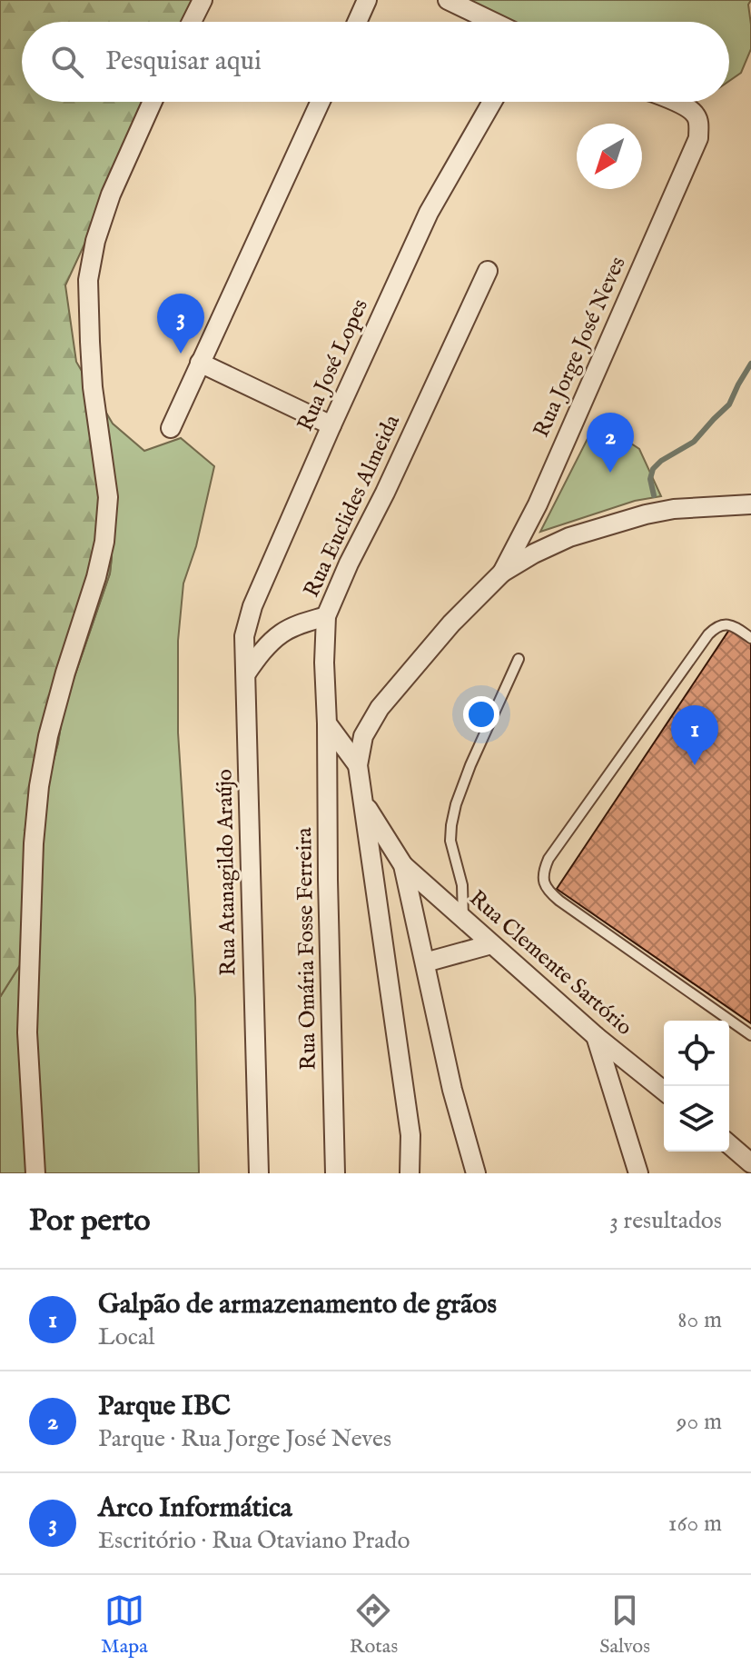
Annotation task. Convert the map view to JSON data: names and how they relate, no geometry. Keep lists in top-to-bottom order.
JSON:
{
  "streets": {
    "street": [
      "Rua Jorge José Neves",
      "Rua José Lopes",
      "Rua Euclides Almeida",
      "Rua Atanagildo Araújo",
      "Rua Omária Fosse Ferreira",
      "Rua Clemente Sartório"
    ]
  },
  "crossings": [
    ["Rua José Lopes", "Rua Atanagildo Araújo"],
    ["Rua Euclides Almeida", "Rua Omária Fosse Ferreira"]
  ],
  "north": "bottom left",
  "page": {
    "search": "Pesquisar aqui",
    "pins": ["3", "2", "1"],
    "heading": ["Por perto", "3 resultados"],
    "list": [
      {
        "mark": "1",
        "name": "Galpão de armazenamento de grãos",
        "note": "Local",
        "value": "80 m"
      },
      {
        "mark": "2",
        "name": "Parque IBC",
        "note": "Parque · Rua Jorge José Neves",
        "value": "90 m"
      },
      {
        "mark": "3",
        "name": "Arco Informática",
        "note": "Escritório · Rua Otaviano Prado",
        "value": "160 m"
      }
    ],
    "nav": ["Mapa", "Rotas", "Salvos"]
  }
}
